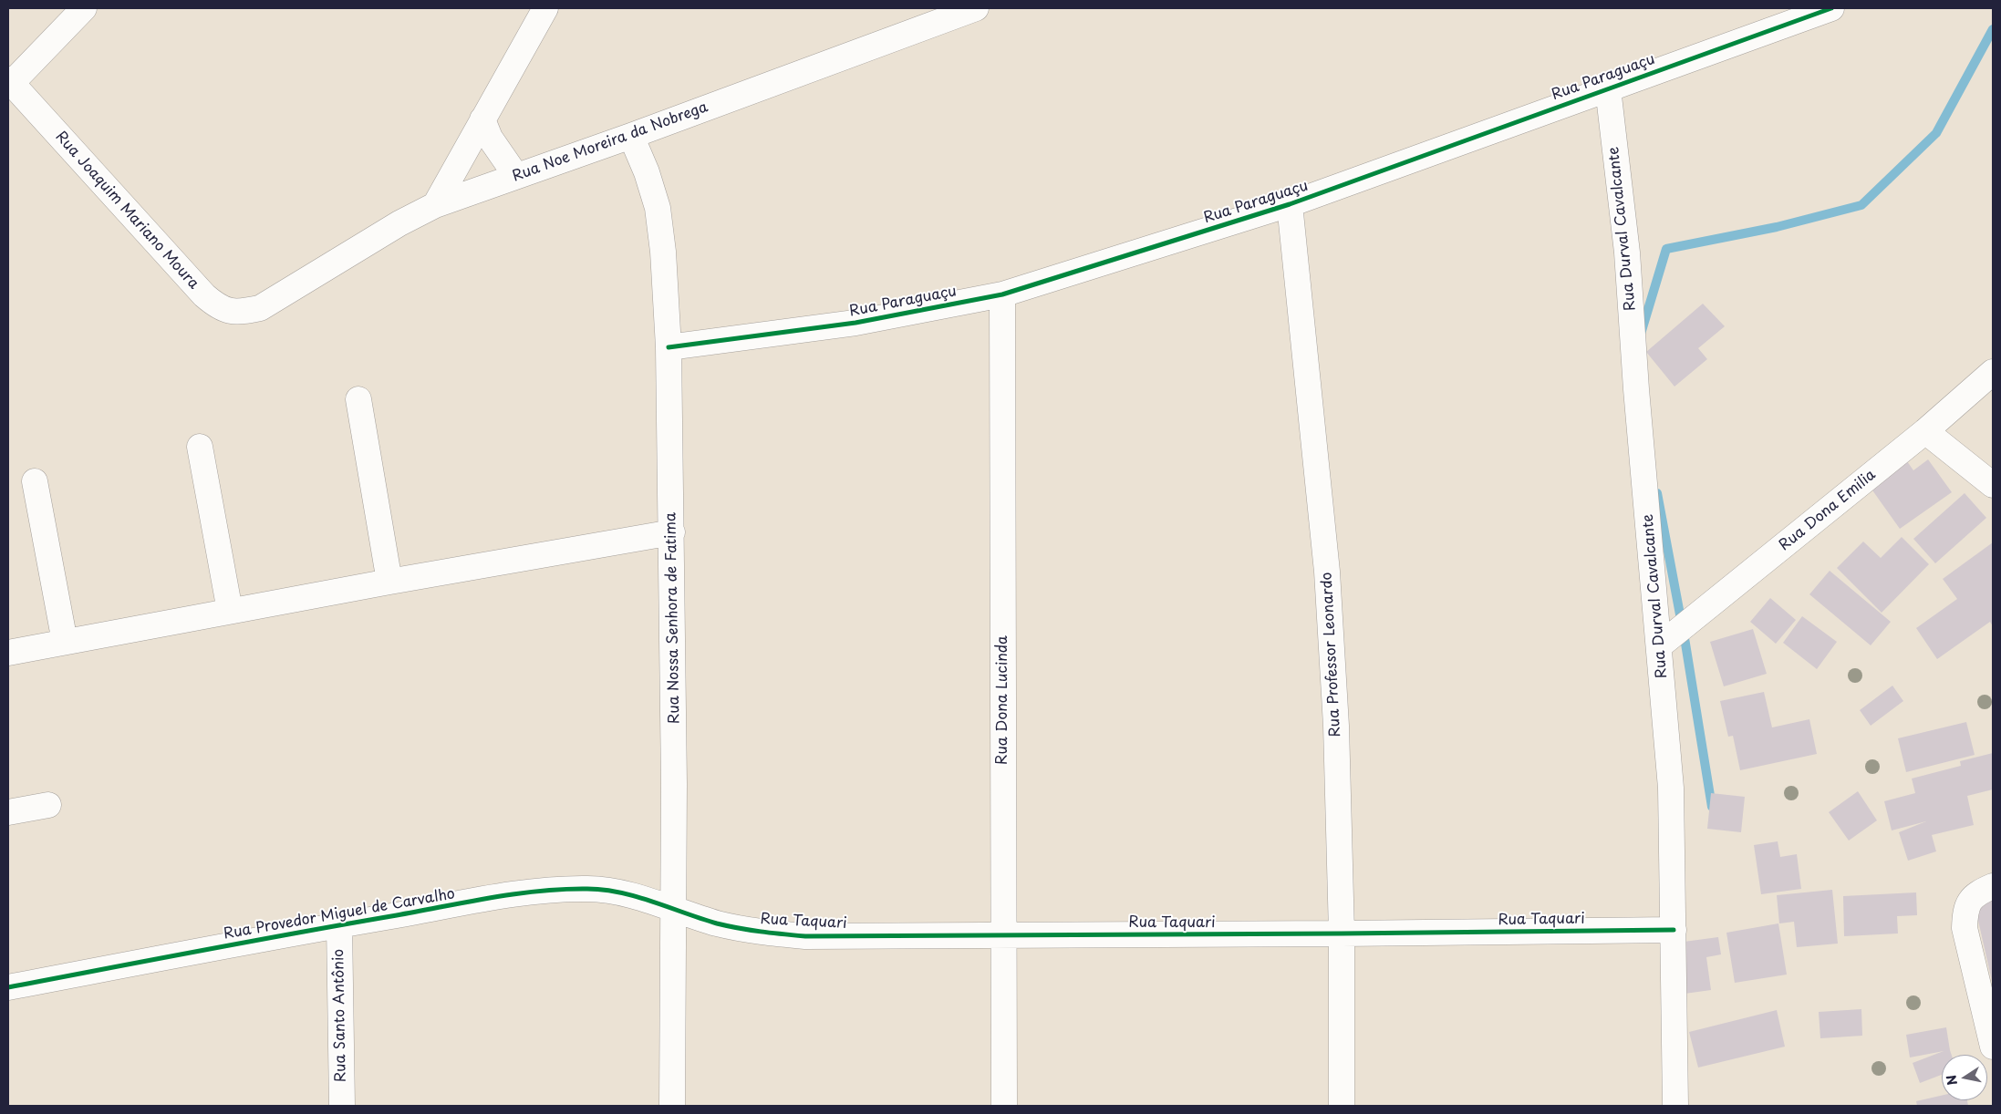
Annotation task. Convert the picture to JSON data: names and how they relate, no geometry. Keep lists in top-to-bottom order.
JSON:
{
  "streets": {
    "street": [
      "Rua Paraguaçu",
      "Rua Noe Moreira da Nobrega",
      "Rua Joaquim Mariano Moura",
      "Rua Durval Cavalcante",
      "Rua Dona Emilia",
      "Rua Nossa Senhora de Fatima",
      "Rua Professor Leonardo",
      "Rua Dona Lucinda",
      "Rua Provedor Miguel de Carvalho",
      "Rua Taquari",
      "Rua Santo Antônio"
    ]
  },
  "crossings": [
    ["Rua Paraguaçu", "Rua Durval Cavalcante"],
    ["Rua Paraguaçu", "Rua Nossa Senhora de Fatima"],
    ["Rua Paraguaçu", "Rua Professor Leonardo"],
    ["Rua Paraguaçu", "Rua Dona Lucinda"],
    ["Rua Noe Moreira da Nobrega", "Rua Joaquim Mariano Moura"],
    ["Rua Noe Moreira da Nobrega", "Rua Nossa Senhora de Fatima"],
    ["Rua Durval Cavalcante", "Rua Dona Emilia"],
    ["Rua Durval Cavalcante", "Rua Taquari"],
    ["Rua Nossa Senhora de Fatima", "Rua Provedor Miguel de Carvalho"],
    ["Rua Nossa Senhora de Fatima", "Rua Taquari"],
    ["Rua Professor Leonardo", "Rua Taquari"],
    ["Rua Dona Lucinda", "Rua Taquari"],
    ["Rua Provedor Miguel de Carvalho", "Rua Taquari"],
    ["Rua Provedor Miguel de Carvalho", "Rua Santo Antônio"]
  ],
  "north": "left"
}
